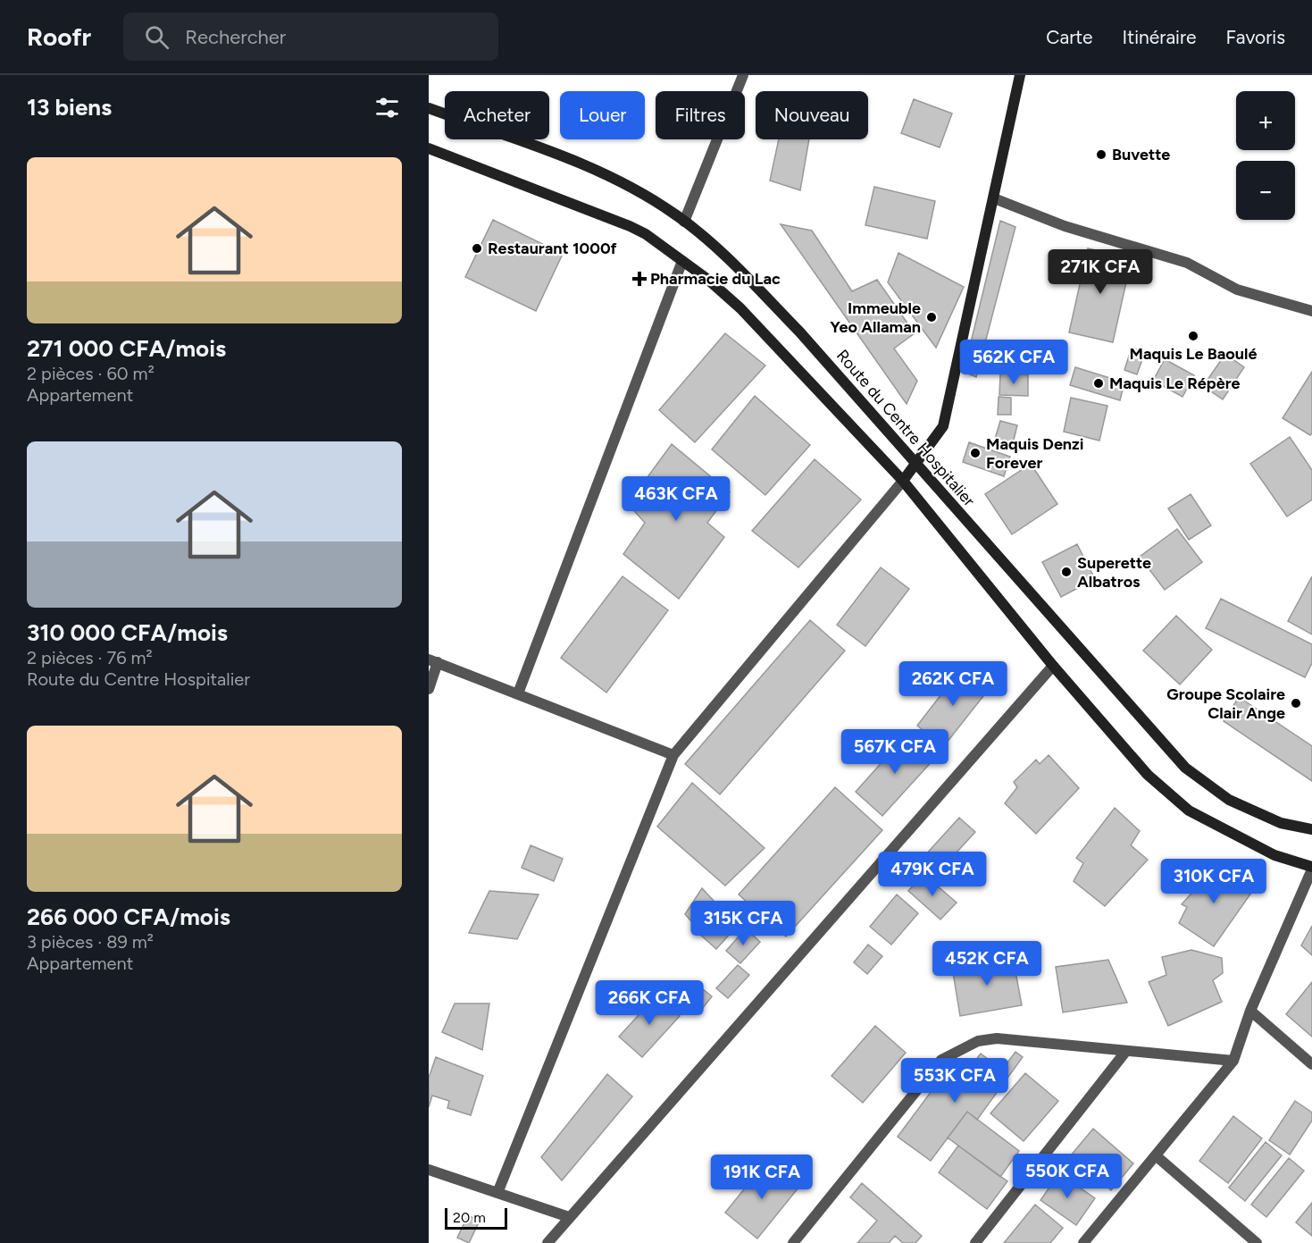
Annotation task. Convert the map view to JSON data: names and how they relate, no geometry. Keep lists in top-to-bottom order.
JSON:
{
  "streets": {
    "street": ["Route du Centre Hospitalier"]
  },
  "places": {
    "other": [
      "Buvette",
      "Restaurant 1000f",
      "Immeuble Yeo Allaman",
      "Maquis Le Baoulé",
      "Maquis Le Répère",
      "Maquis Denzi Forever",
      "Superette Albatros",
      "Groupe Scolaire Clair Ange"
    ],
    "health": ["Pharmacie du Lac"]
  },
  "scale_bar": "20 m",
  "page": {
    "header": "Roofr",
    "search": "Rechercher",
    "nav": ["Carte", "Itinéraire", "Favoris"],
    "heading": "13 biens",
    "map_buttons": ["+", "−"],
    "chip": [
      "Acheter",
      "Louer",
      "Filtres",
      "Nouveau"
    ],
    "list": [
      {
        "name": "271 000 CFA/mois",
        "note": "2 pièces · 60 m² · Appartement"
      },
      {
        "name": "310 000 CFA/mois",
        "note": "2 pièces · 76 m² · Route du Centre Hospitalier"
      },
      {
        "name": "266 000 CFA/mois",
        "note": "3 pièces · 89 m² · Appartement"
      }
    ],
    "price": [
      "271K CFA",
      "562K CFA",
      "463K CFA",
      "262K CFA",
      "567K CFA",
      "479K CFA",
      "310K CFA",
      "315K CFA",
      "452K CFA",
      "266K CFA",
      "553K CFA",
      "550K CFA",
      "191K CFA"
    ],
    "scale": "20 m"
  }
}
